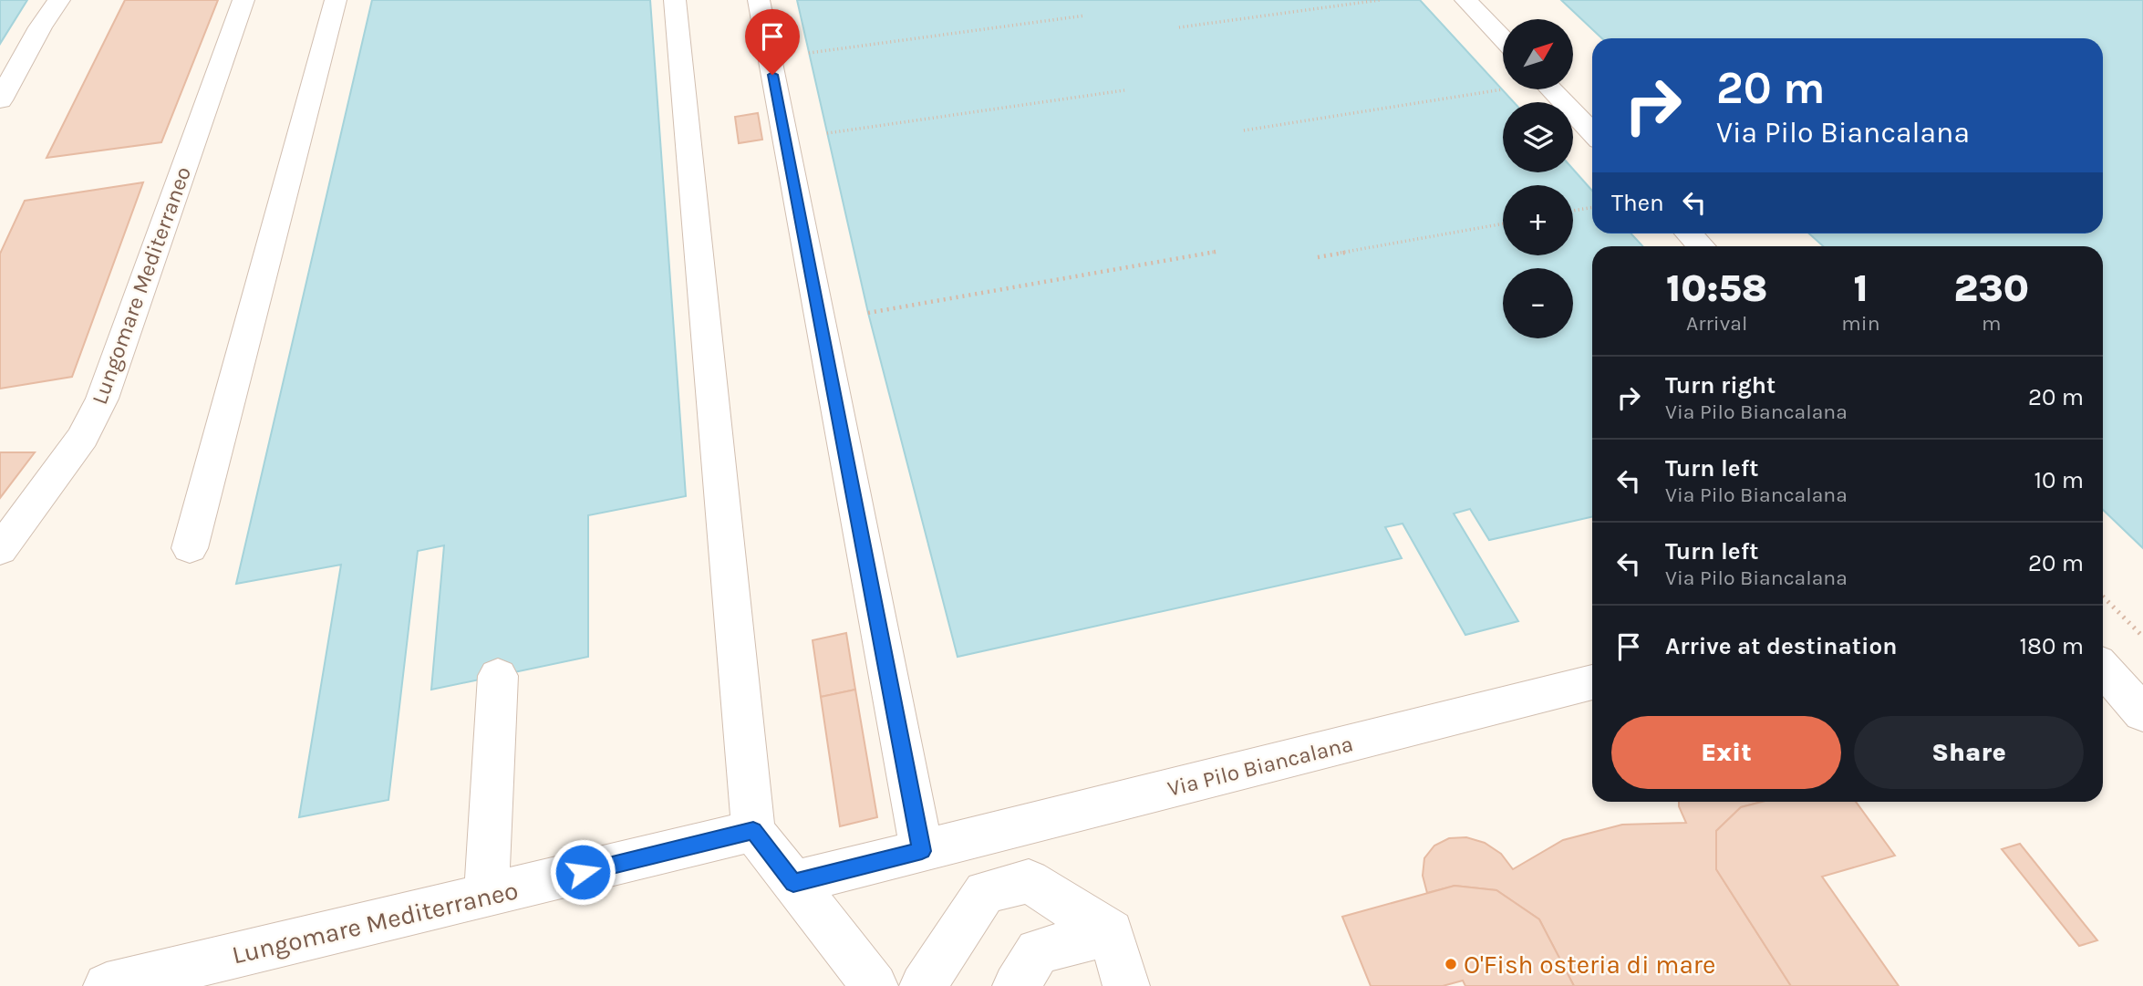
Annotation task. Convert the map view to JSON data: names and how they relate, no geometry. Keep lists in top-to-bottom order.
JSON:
{
  "streets": {
    "street": ["Lungomare Mediterraneo", "Via Pilo Biancalana"]
  },
  "places": ["O'Fish osteria di mare"],
  "north": "top right",
  "page": {
    "map_buttons": ["+", "−"],
    "turn": ["20 m", "Via Pilo Biancalana"],
    "then": "Then",
    "eta": [
      "10:58",
      "Arrival",
      "1",
      "min",
      "230",
      "m"
    ],
    "list": [
      {
        "name": "Turn right",
        "note": "Via Pilo Biancalana",
        "value": "20 m"
      },
      {
        "name": "Turn left",
        "note": "Via Pilo Biancalana",
        "value": "10 m"
      },
      {
        "name": "Turn left",
        "note": "Via Pilo Biancalana",
        "value": "20 m"
      },
      {
        "name": "Arrive at destination",
        "value": "180 m"
      }
    ],
    "buttons": ["Exit", "Share"]
  }
}
